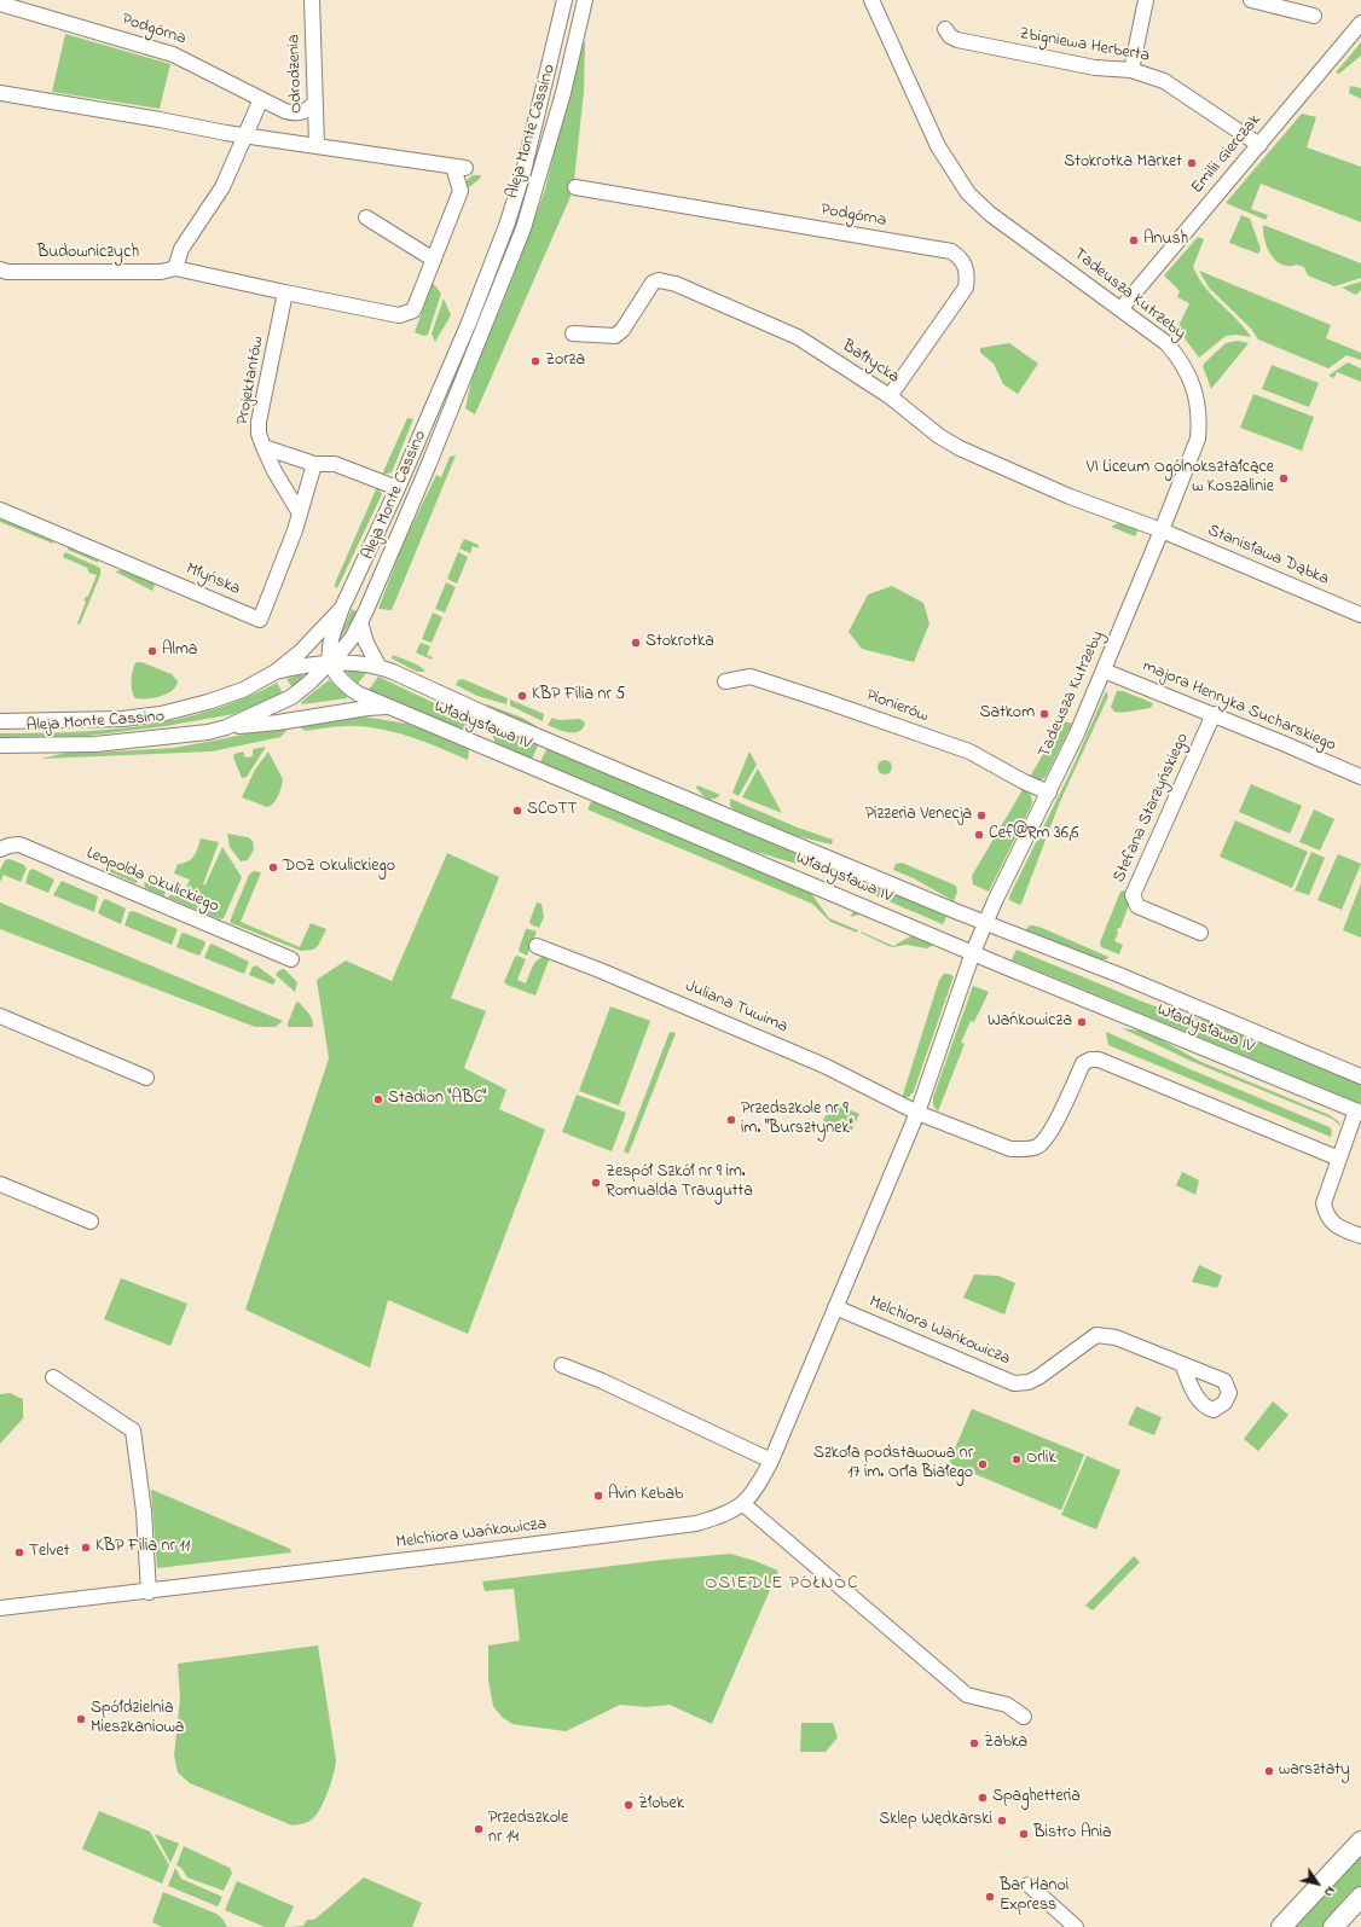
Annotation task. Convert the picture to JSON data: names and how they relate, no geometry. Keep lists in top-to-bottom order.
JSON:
{
  "streets": {
    "street": [
      "Podgórna",
      "Zbigniewa Herberta",
      "Odrodzenia",
      "Aleja Monte Cassino",
      "Emilii Gierczak",
      "Budowniczych",
      "Tadeusza Kutrzeby",
      "Bałtycka",
      "Projektantów",
      "Stanisława Dąbka",
      "Młyńska",
      "Pionierów",
      "majora Henryka Sucharskiego",
      "Władysława IV",
      "Stefana Starzyńskiego",
      "Leopolda Okulickiego",
      "Juliana Tuwima",
      "Melchiora Wańkowicza"
    ]
  },
  "crossings": [
    ["Podgórna", "Odrodzenia"],
    ["Podgórna", "Bałtycka"],
    ["Zbigniewa Herberta", "Emilii Gierczak"],
    ["Aleja Monte Cassino", "Projektantów"],
    ["Aleja Monte Cassino", "Władysława IV"],
    ["Emilii Gierczak", "Tadeusza Kutrzeby"],
    ["Tadeusza Kutrzeby", "Bałtycka"],
    ["Tadeusza Kutrzeby", "Stanisława Dąbka"],
    ["Tadeusza Kutrzeby", "Pionierów"],
    ["Tadeusza Kutrzeby", "majora Henryka Sucharskiego"],
    ["Tadeusza Kutrzeby", "Władysława IV"],
    ["Tadeusza Kutrzeby", "Melchiora Wańkowicza"],
    ["Bałtycka", "Stanisława Dąbka"],
    ["Projektantów", "Młyńska"],
    ["majora Henryka Sucharskiego", "Stefana Starzyńskiego"],
    ["Władysława IV", "Melchiora Wańkowicza"],
    ["Juliana Tuwima", "Melchiora Wańkowicza"]
  ],
  "districts": ["OSIEDLE PÓŁNOC"],
  "places": [
    "Stokrotka Market",
    "Anush",
    "Zorza",
    "VI Liceum Ogólnokształcące w Koszalinie",
    "Stokrotka",
    "Alma",
    "KBP Filia nr 5",
    "Satkom",
    "SCOTT",
    "Pizzeria Venecja",
    "Cef@Rm 36,6",
    "DOZ Okulickiego",
    "Wańkowicza",
    "Stadion \"ABC\"",
    "Przedszkole nr 9 im. \"Bursztynek\"",
    "Zespół Szkół nr 9 im. Romualda Traugutta",
    "Orlik",
    "Szkoła podstawowa nr 17 im. Orła Białego",
    "Avin Kebab",
    "KBP Filia nr 11",
    "Telvet",
    "Spółdzielnia Mieszkaniowa",
    "Żabka",
    "warsztaty",
    "Spaghetteria",
    "Żłobek",
    "Sklep Wędkarski",
    "Przedszkole nr 14",
    "Bistro Ania",
    "Bar Hanoi Express"
  ],
  "north": "bottom right"
}
